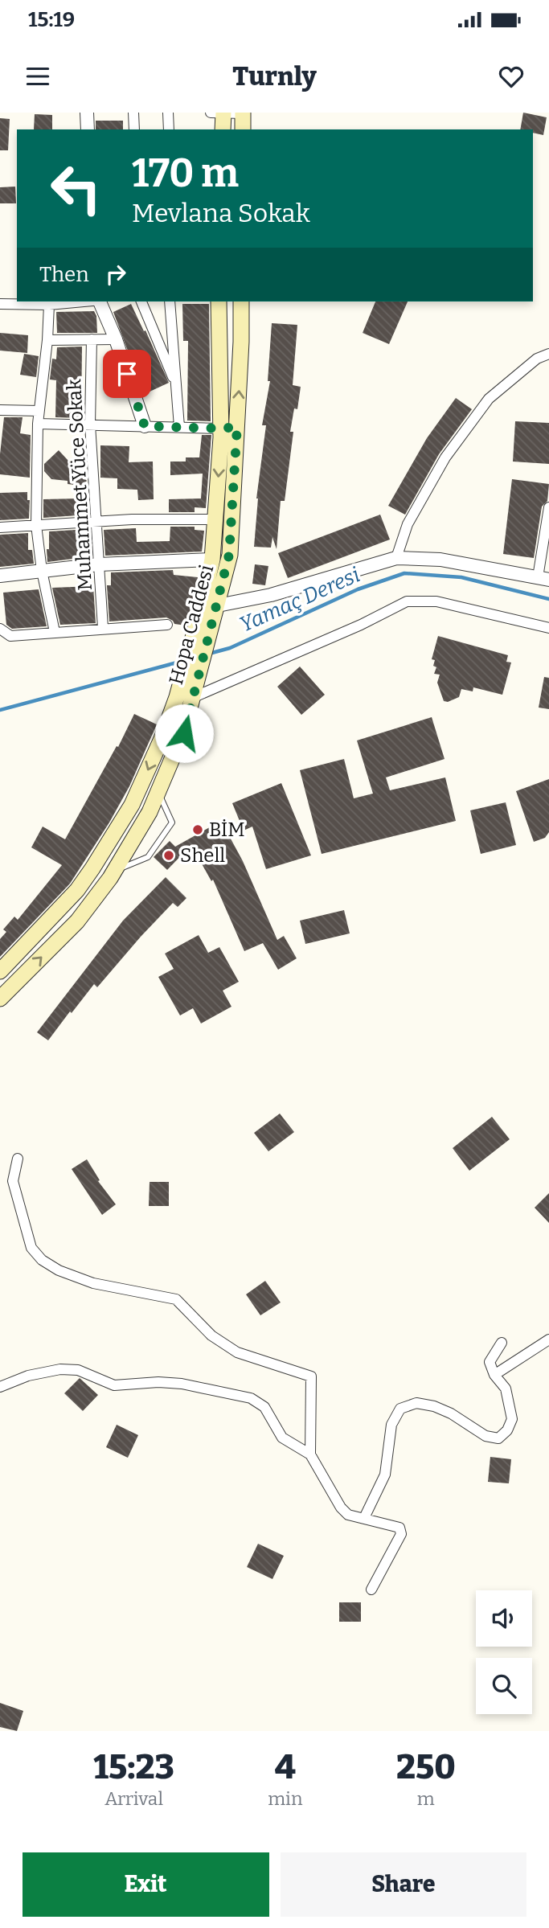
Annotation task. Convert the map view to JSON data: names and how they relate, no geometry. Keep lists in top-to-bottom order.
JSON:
{
  "streets": {
    "main road": ["Hopa Caddesi"],
    "street": ["Muhammet Yüce Sokak"]
  },
  "water": ["Yamaç Deresi"],
  "places": ["BİM", "Shell"],
  "page": {
    "status": "15:19",
    "header": "Turnly",
    "turn": ["170 m", "Mevlana Sokak"],
    "then": "Then",
    "eta": [
      "15:23",
      "Arrival",
      "4",
      "min",
      "250",
      "m"
    ],
    "buttons": ["Exit", "Share"]
  }
}
